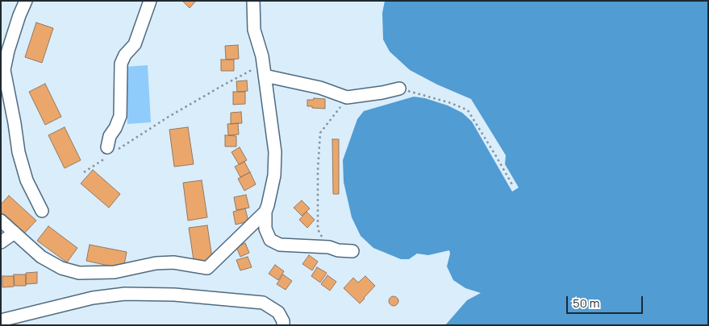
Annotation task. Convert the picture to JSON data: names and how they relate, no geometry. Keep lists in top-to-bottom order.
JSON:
{
  "scale_bar": "50 m"
}
